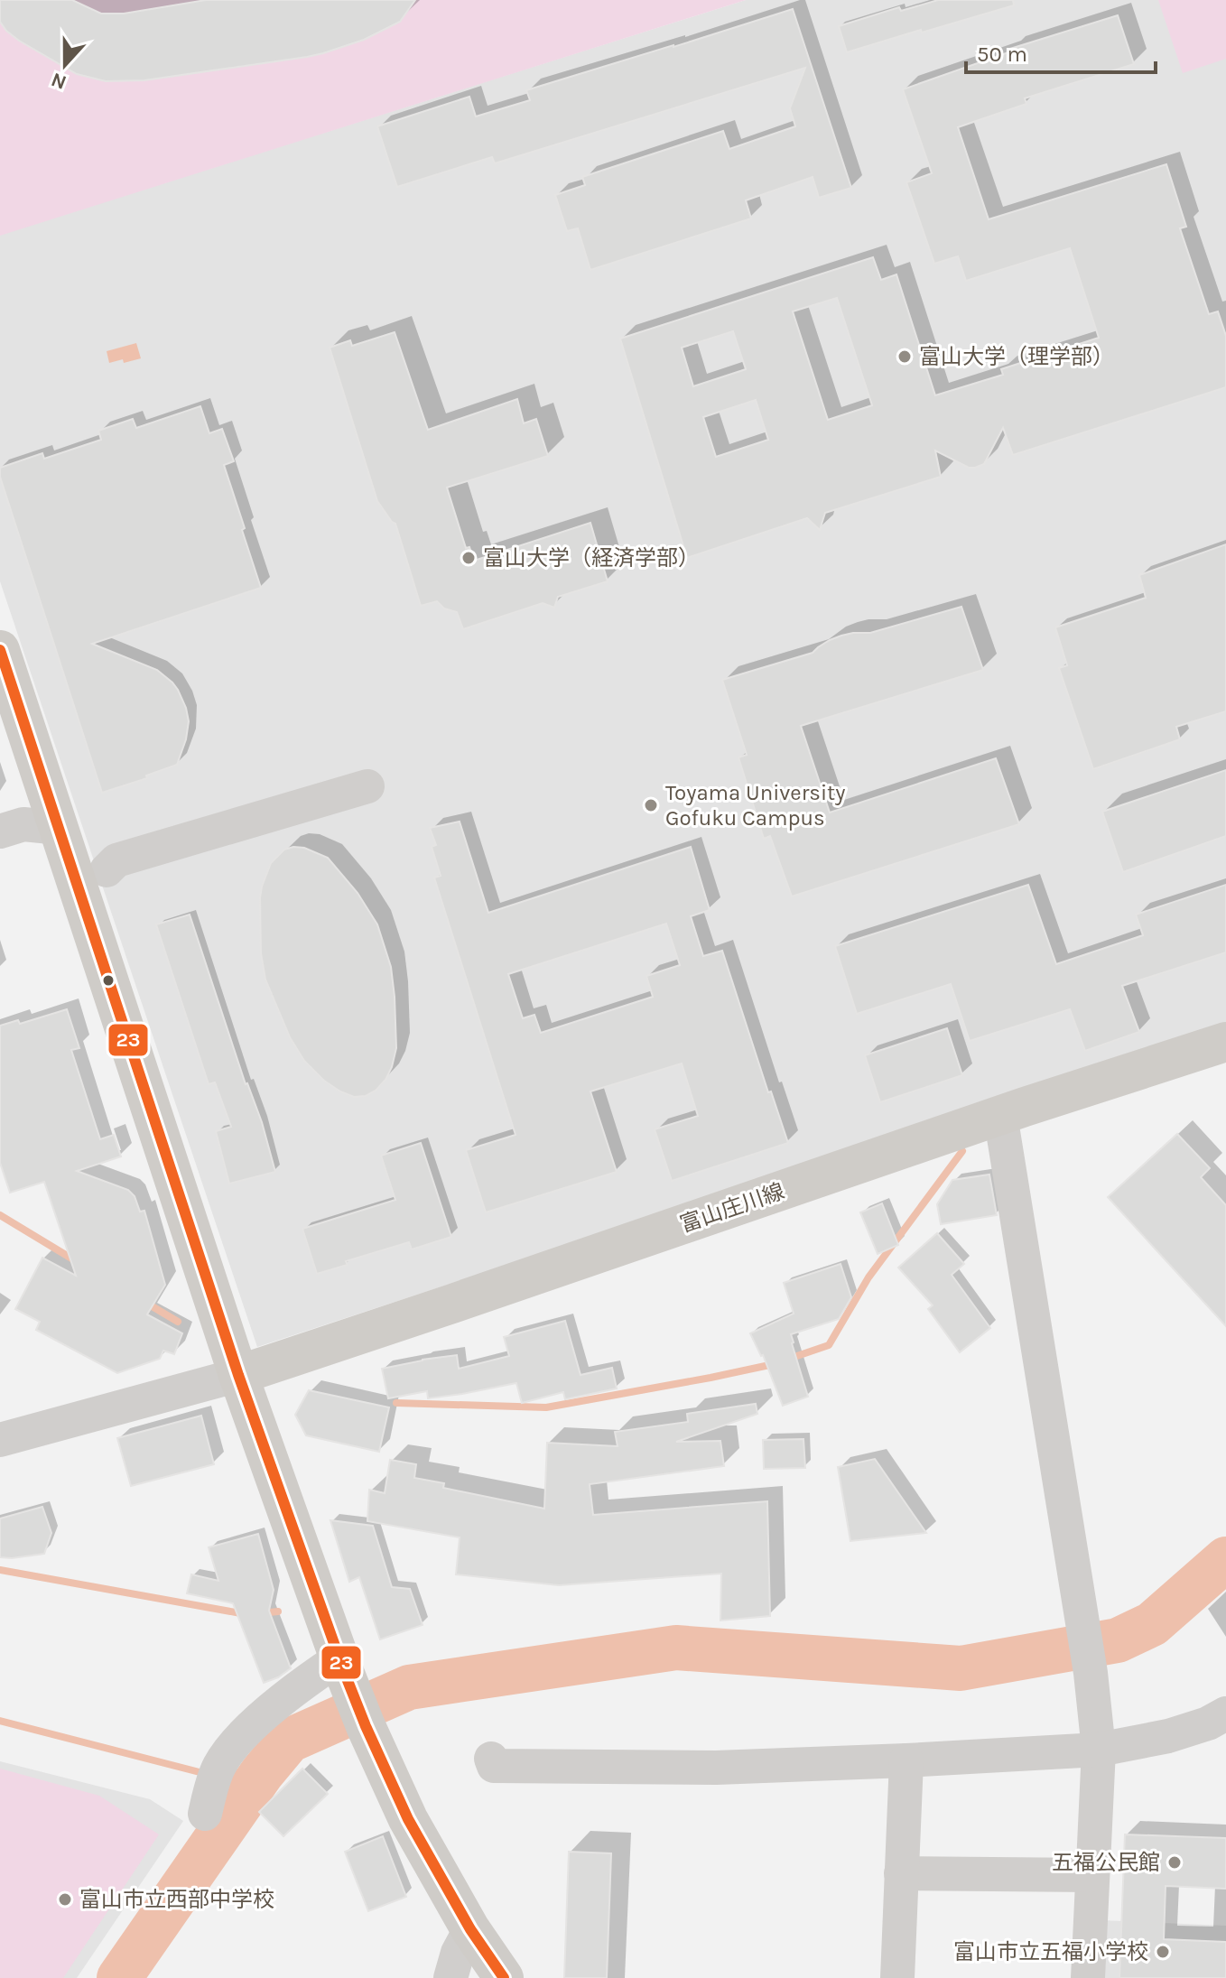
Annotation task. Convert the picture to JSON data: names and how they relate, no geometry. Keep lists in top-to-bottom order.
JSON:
{
  "streets": {
    "main road": ["富山庄川線"]
  },
  "places": [
    "富山大学（理学部）",
    "富山大学（経済学部）",
    "Toyama University Gofuku Campus",
    "五福公民館",
    "富山市立西部中学校",
    "富山市立五福小学校"
  ],
  "lines": ["transit line 23"],
  "scale_bar": "50 m",
  "north": "bottom"
}
